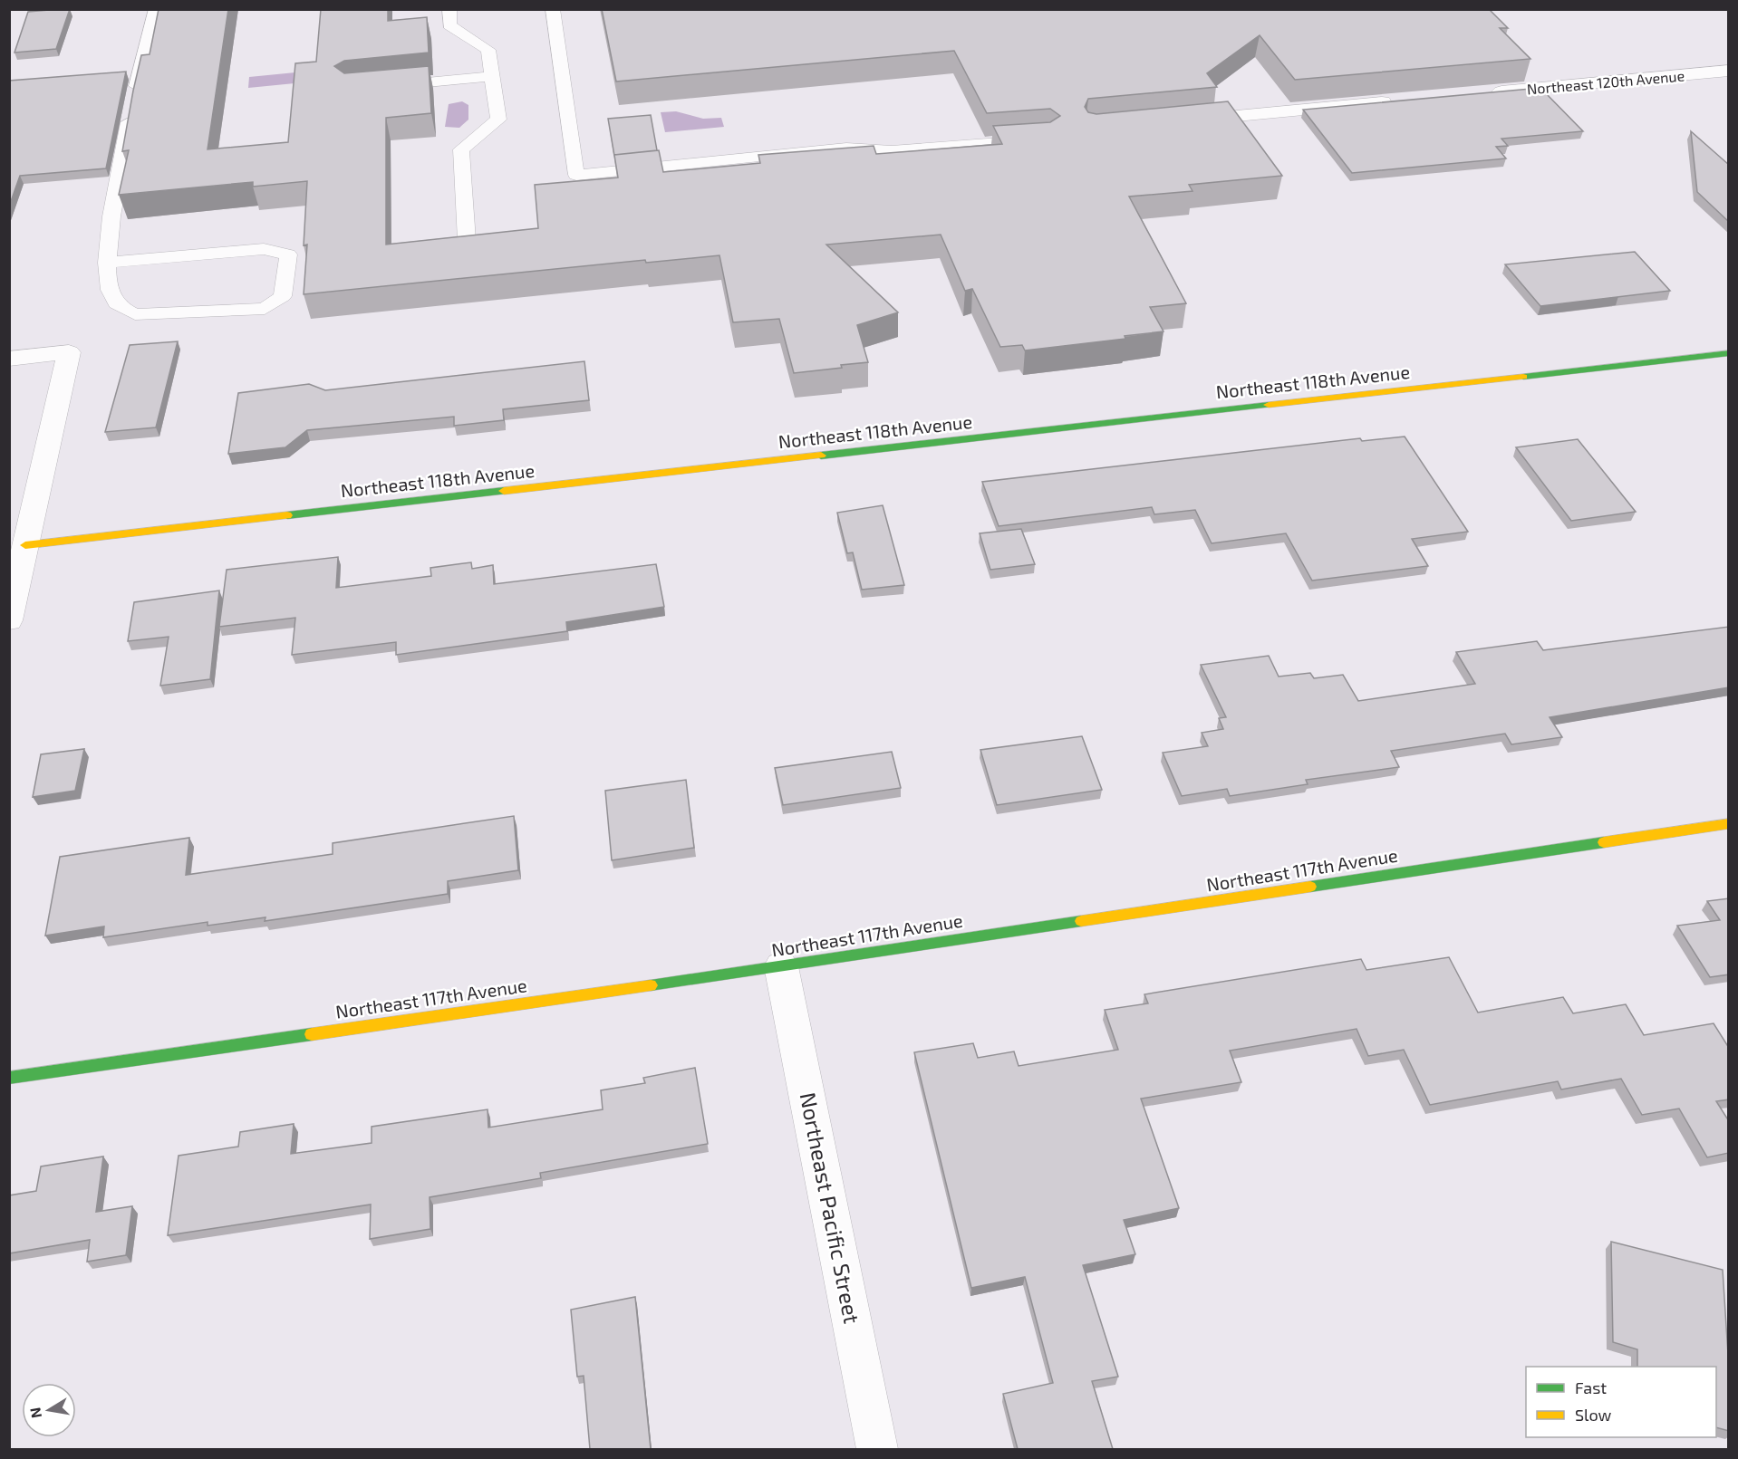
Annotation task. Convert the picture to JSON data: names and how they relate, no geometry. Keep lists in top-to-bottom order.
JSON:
{
  "streets": {
    "street": [
      "Northeast 120th Avenue",
      "Northeast 118th Avenue",
      "Northeast 117th Avenue",
      "Northeast Pacific Street"
    ]
  },
  "crossings": [
    ["Northeast 117th Avenue", "Northeast Pacific Street"]
  ],
  "legend": ["Fast", "Slow"],
  "north": "left"
}
